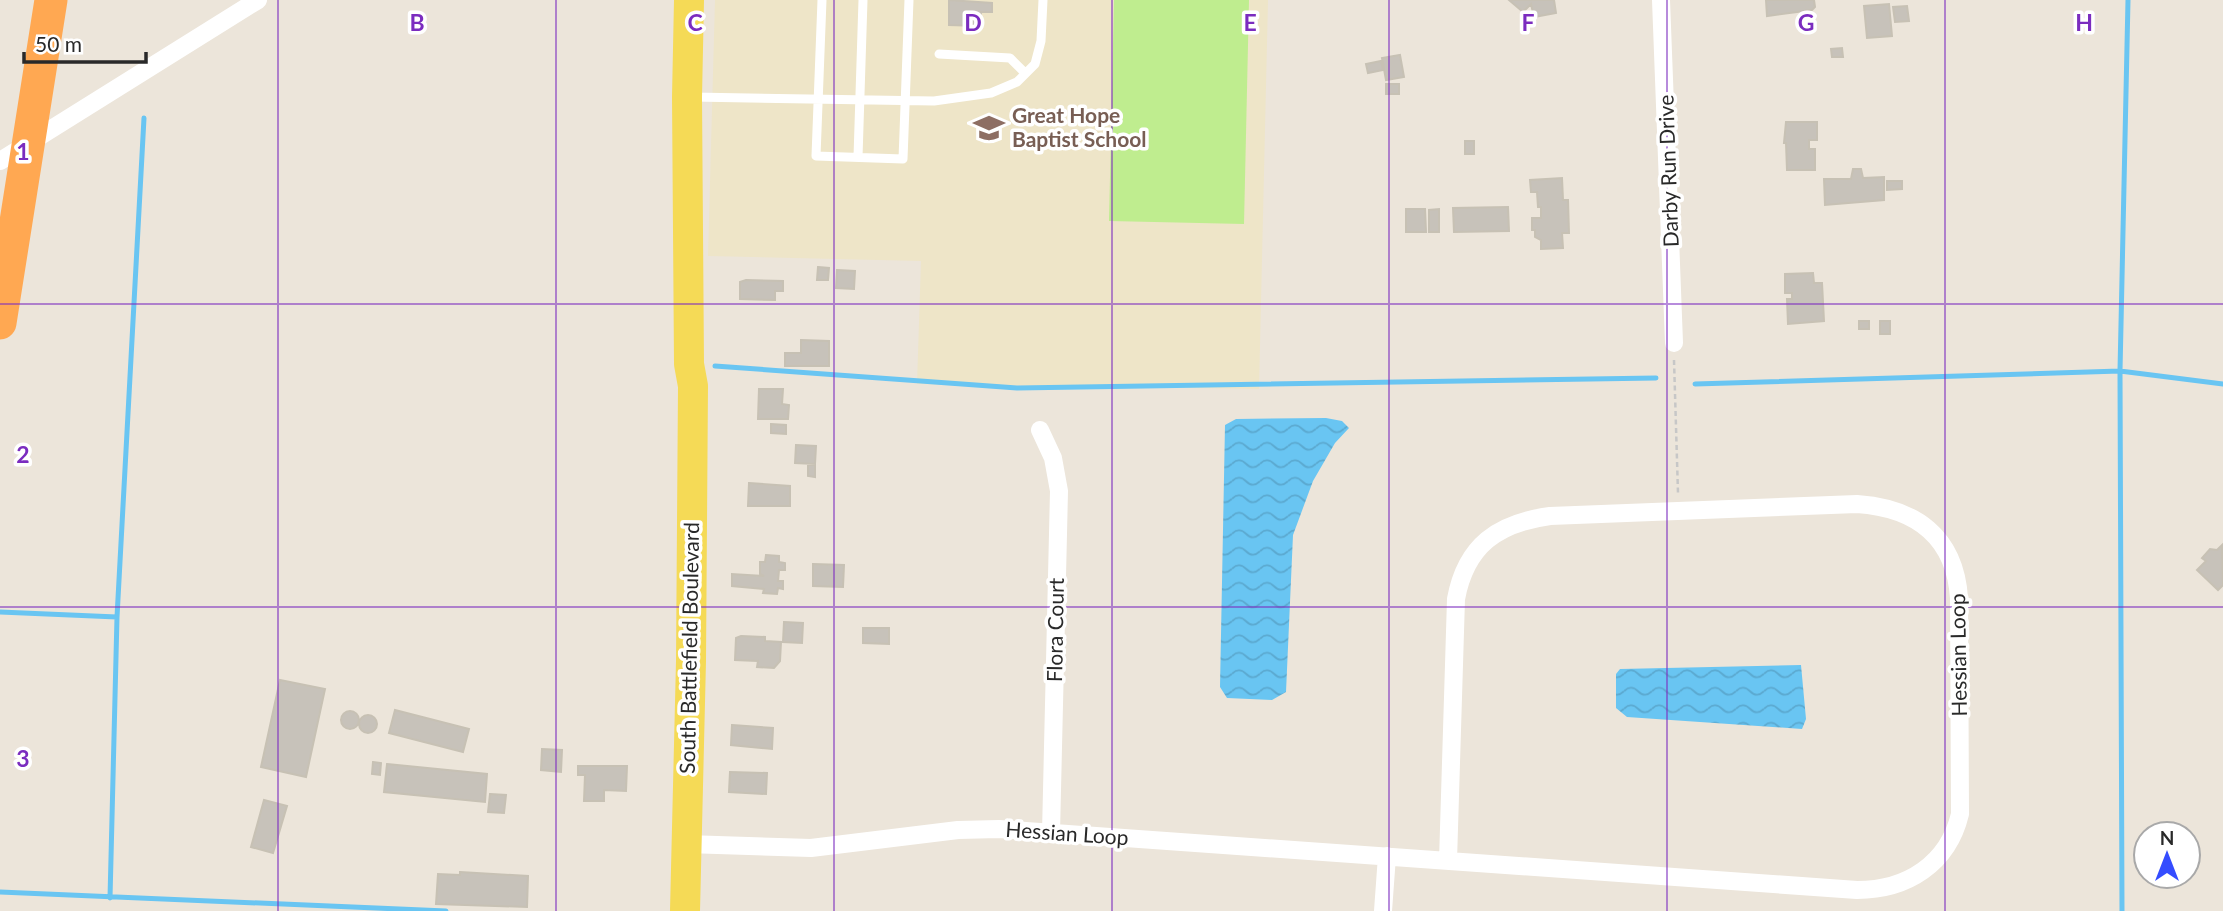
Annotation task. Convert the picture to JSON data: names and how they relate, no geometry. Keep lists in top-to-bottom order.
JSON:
{
  "streets": {
    "main road": ["South Battlefield Boulevard"],
    "street": ["Darby Run Drive", "Flora Court", "Hessian Loop"]
  },
  "crossings": [
    ["Flora Court", "Hessian Loop"],
    ["South Battlefield Boulevard", "Hessian Loop"]
  ],
  "places": {
    "school or university": ["Great Hope Baptist School"]
  },
  "scale_bar": "50 m",
  "north": "top",
  "grid": {
    "columns": [
      "B",
      "C",
      "D",
      "E",
      "F",
      "G",
      "H"
    ],
    "rows": ["1", "2", "3"]
  }
}
